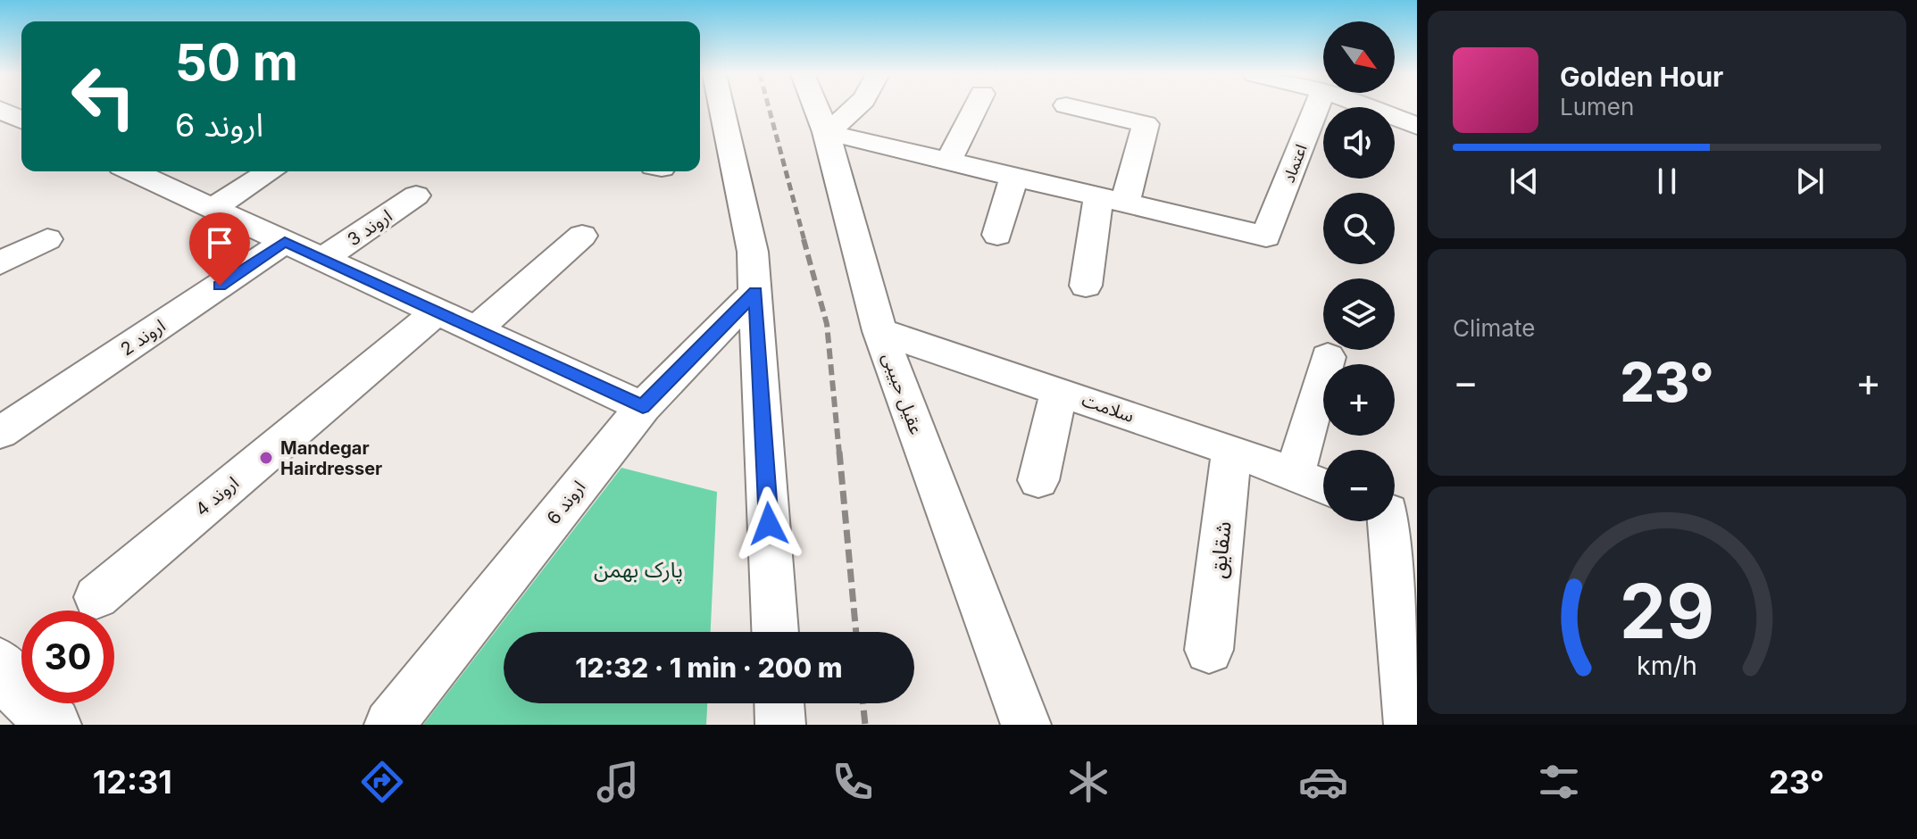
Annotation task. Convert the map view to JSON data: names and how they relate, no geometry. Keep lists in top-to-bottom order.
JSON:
{
  "streets": {
    "street": [
      "اعتماد",
      "اروند 3",
      "اروند 2",
      "عقیل حبیبی",
      "سلامت",
      "اروند 4",
      "اروند 6",
      "شقایق"
    ]
  },
  "crossings": [
    ["عقیل حبیبی", "سلامت"],
    ["سلامت", "شقایق"]
  ],
  "parks": ["پارک بهمن"],
  "places": ["Mandegar Hairdresser"],
  "north": "bottom right",
  "page": {
    "map_buttons": ["+", "−"],
    "turn": ["50 m", "اروند 6"],
    "song": ["Golden Hour", "Lumen"],
    "tile": "Climate",
    "heat": ["−", "23°", "+"],
    "limit": "30",
    "trip": "12:32 · 1 min · 200 m",
    "tabs": ["12:31", "23°"],
    "gauge": ["29", "km/h"]
  }
}
